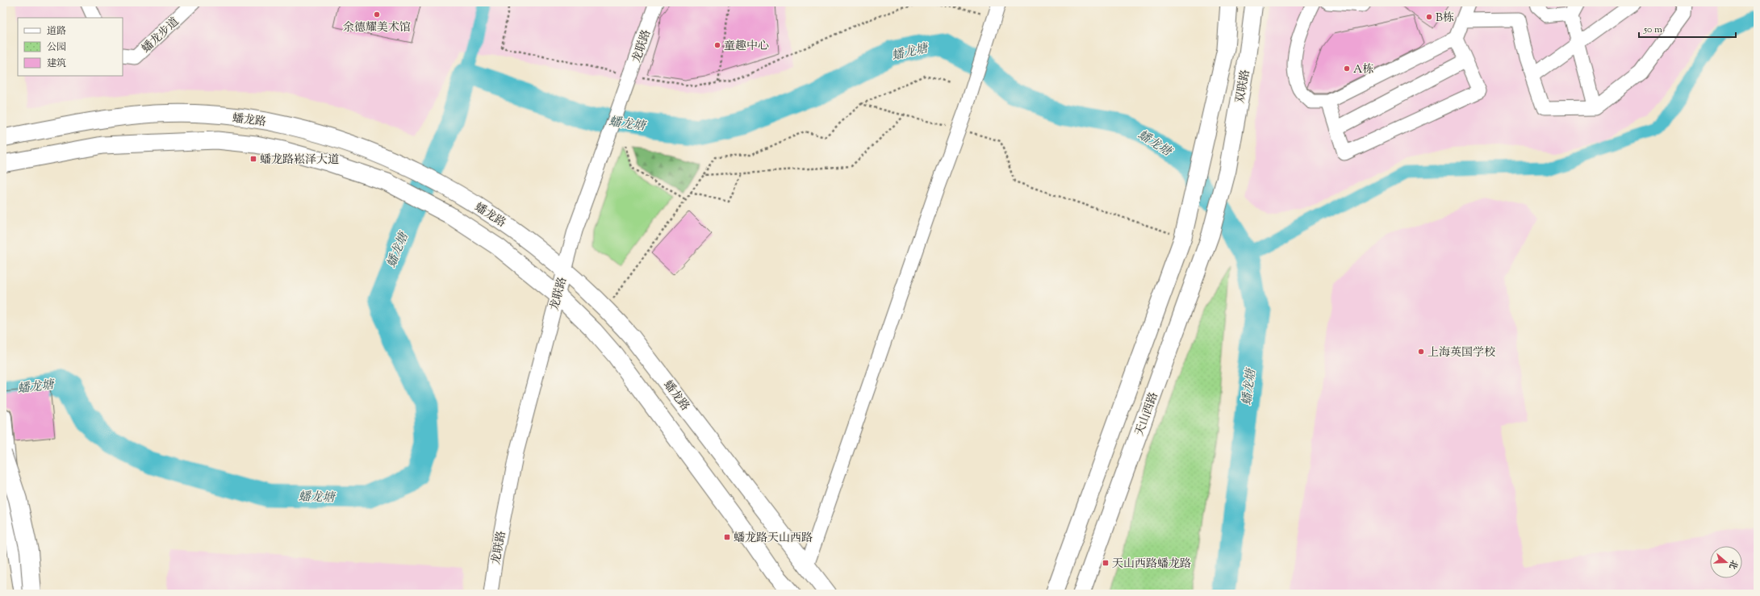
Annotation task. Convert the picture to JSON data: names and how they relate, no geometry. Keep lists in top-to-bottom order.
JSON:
{
  "streets": {
    "main road": ["双联路", "蟠龙路", "天山西路"],
    "street": ["蟠龙步道", "龙联路"]
  },
  "crossings": [
    ["龙联路", "蟠龙路"],
    ["双联路", "天山西路"]
  ],
  "water": ["蟠龙塘"],
  "places": {
    "other": [
      "余德耀美术馆",
      "B栋",
      "童趣中心",
      "A栋",
      "上海英国学校"
    ],
    "transit": ["蟠龙路崧泽大道", "蟠龙路天山西路", "天山西路蟠龙路"]
  },
  "legend": ["道路", "公园", "建筑"],
  "scale_bar": "50 m",
  "north": "right"
}
